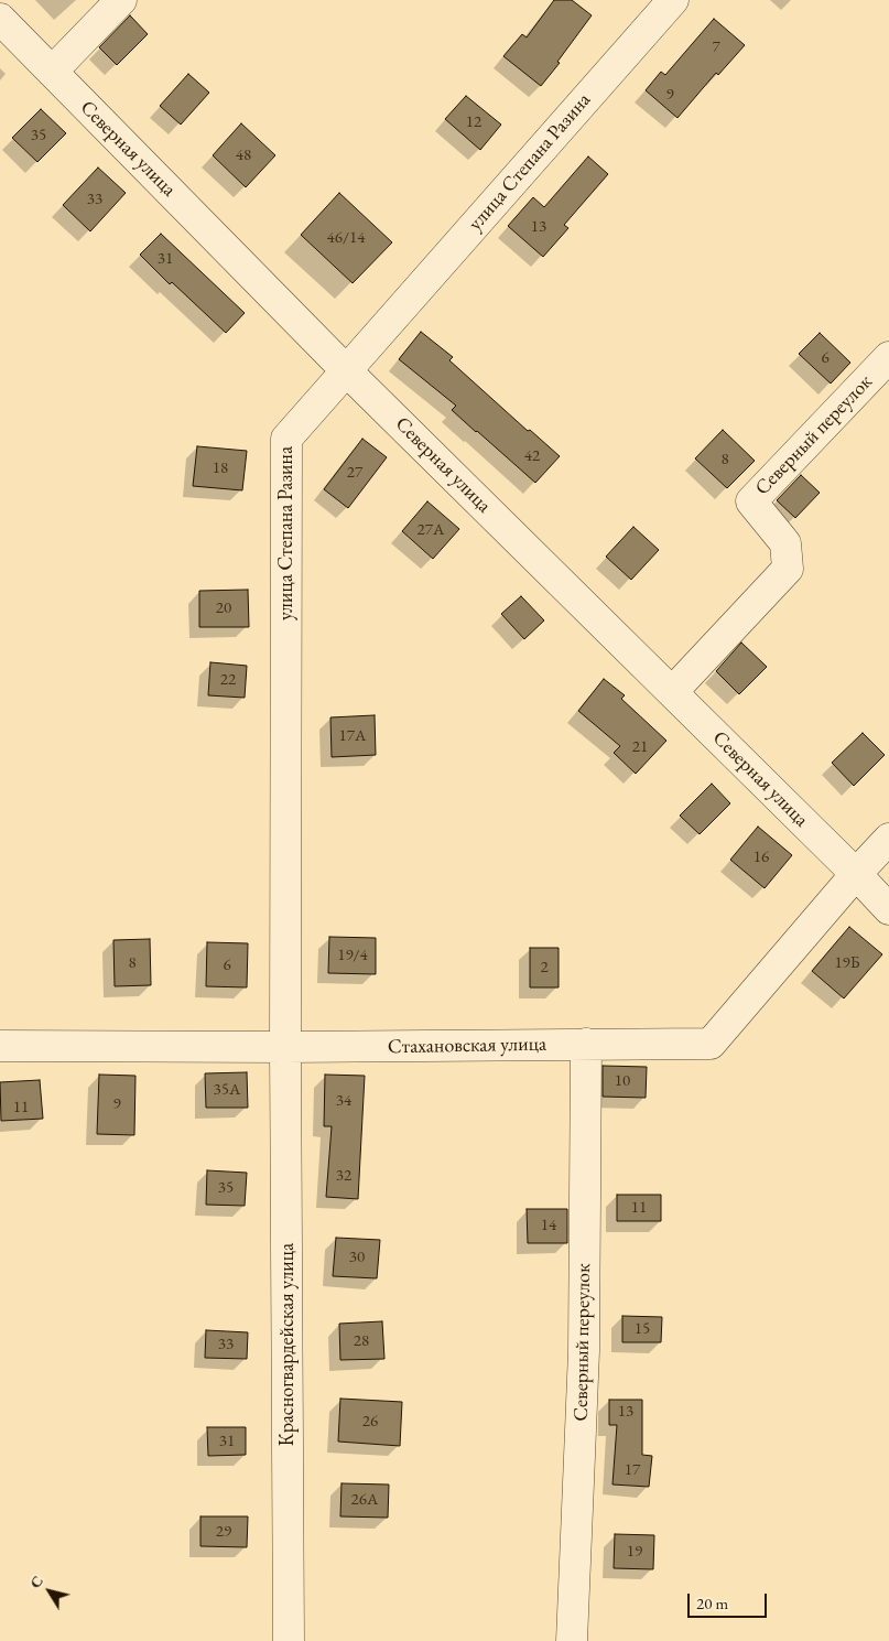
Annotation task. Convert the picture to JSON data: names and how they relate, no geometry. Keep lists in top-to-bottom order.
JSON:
{
  "streets": {
    "street": [
      "Северная улица",
      "улица Степана Разина",
      "Северный переулок",
      "Стахановская улица",
      "Красногвардейская улица"
    ]
  },
  "crossings": [
    ["Северная улица", "улица Степана Разина"],
    ["Северная улица", "Северный переулок"],
    ["Северная улица", "Стахановская улица"],
    ["улица Степана Разина", "Стахановская улица"],
    ["улица Степана Разина", "Красногвардейская улица"],
    ["Северный переулок", "Стахановская улица"],
    ["Стахановская улица", "Красногвардейская улица"]
  ],
  "house_numbers": [
    "7",
    "9",
    "12",
    "35",
    "48",
    "33",
    "13",
    "46/14",
    "31",
    "6",
    "42",
    "8",
    "18",
    "27",
    "27А",
    "20",
    "22",
    "17А",
    "21",
    "16",
    "19/4",
    "8",
    "19Б",
    "6",
    "2",
    "10",
    "35А",
    "34",
    "9",
    "11",
    "32",
    "35",
    "11",
    "14",
    "30",
    "15",
    "28",
    "33",
    "13",
    "26",
    "31",
    "17",
    "26А",
    "29",
    "19"
  ],
  "scale_bar": "20 m",
  "north": "top left"
}
